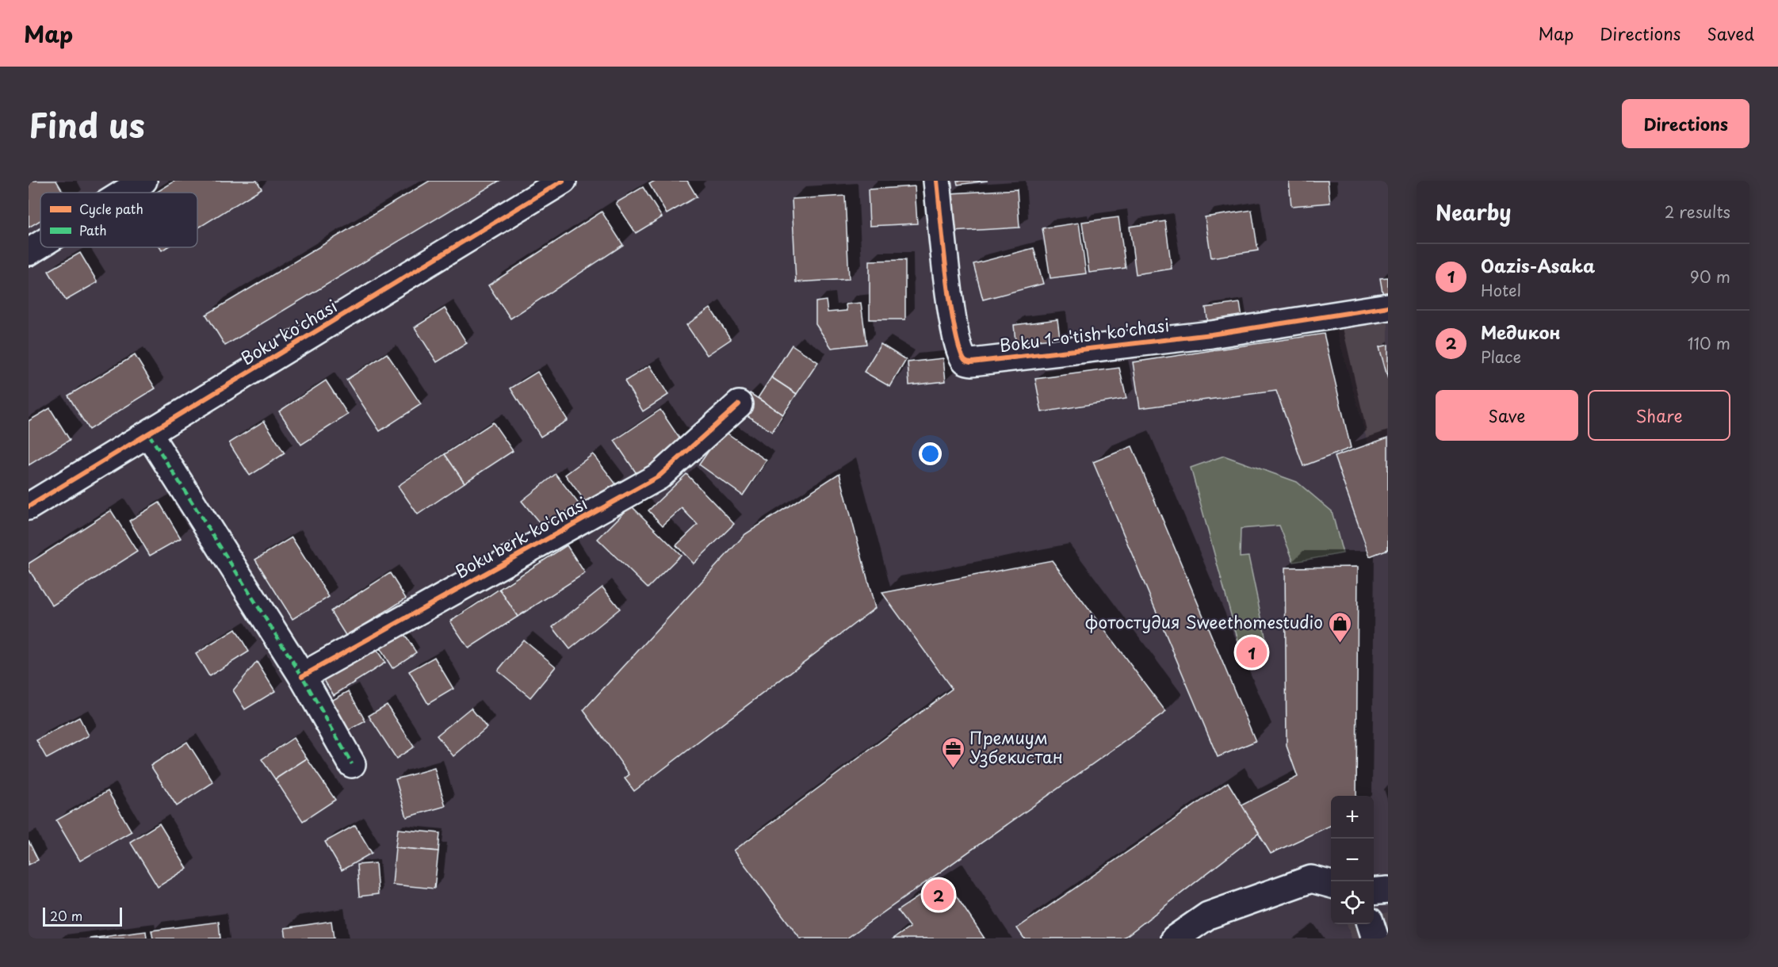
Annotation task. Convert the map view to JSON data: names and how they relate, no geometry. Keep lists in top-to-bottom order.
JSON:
{
  "streets": {
    "street": ["Boku ko'chasi", "Boku 1-o'tish ko'chasi", "Boku berk ko'chasi"]
  },
  "places": {
    "shop": ["фотостудия Sweethomestudio"],
    "office": ["Премиум Узбекистан"]
  },
  "legend": ["Cycle path", "Path"],
  "scale_bar": "20 m",
  "page": {
    "header": "Map",
    "nav": ["Map", "Directions", "Saved"],
    "title": "Find us",
    "buttons": [
      "Directions",
      ["Save", "Share"]
    ],
    "heading": ["Nearby", "2 results"],
    "list": [
      {
        "mark": "1",
        "name": "Oazis-Asaka",
        "note": "Hotel",
        "value": "90 m"
      },
      {
        "mark": "2",
        "name": "Медикон",
        "note": "Place",
        "value": "110 m"
      }
    ],
    "pins": ["1", "2"],
    "map_buttons": ["+", "−"],
    "scale": "20 m"
  }
}
